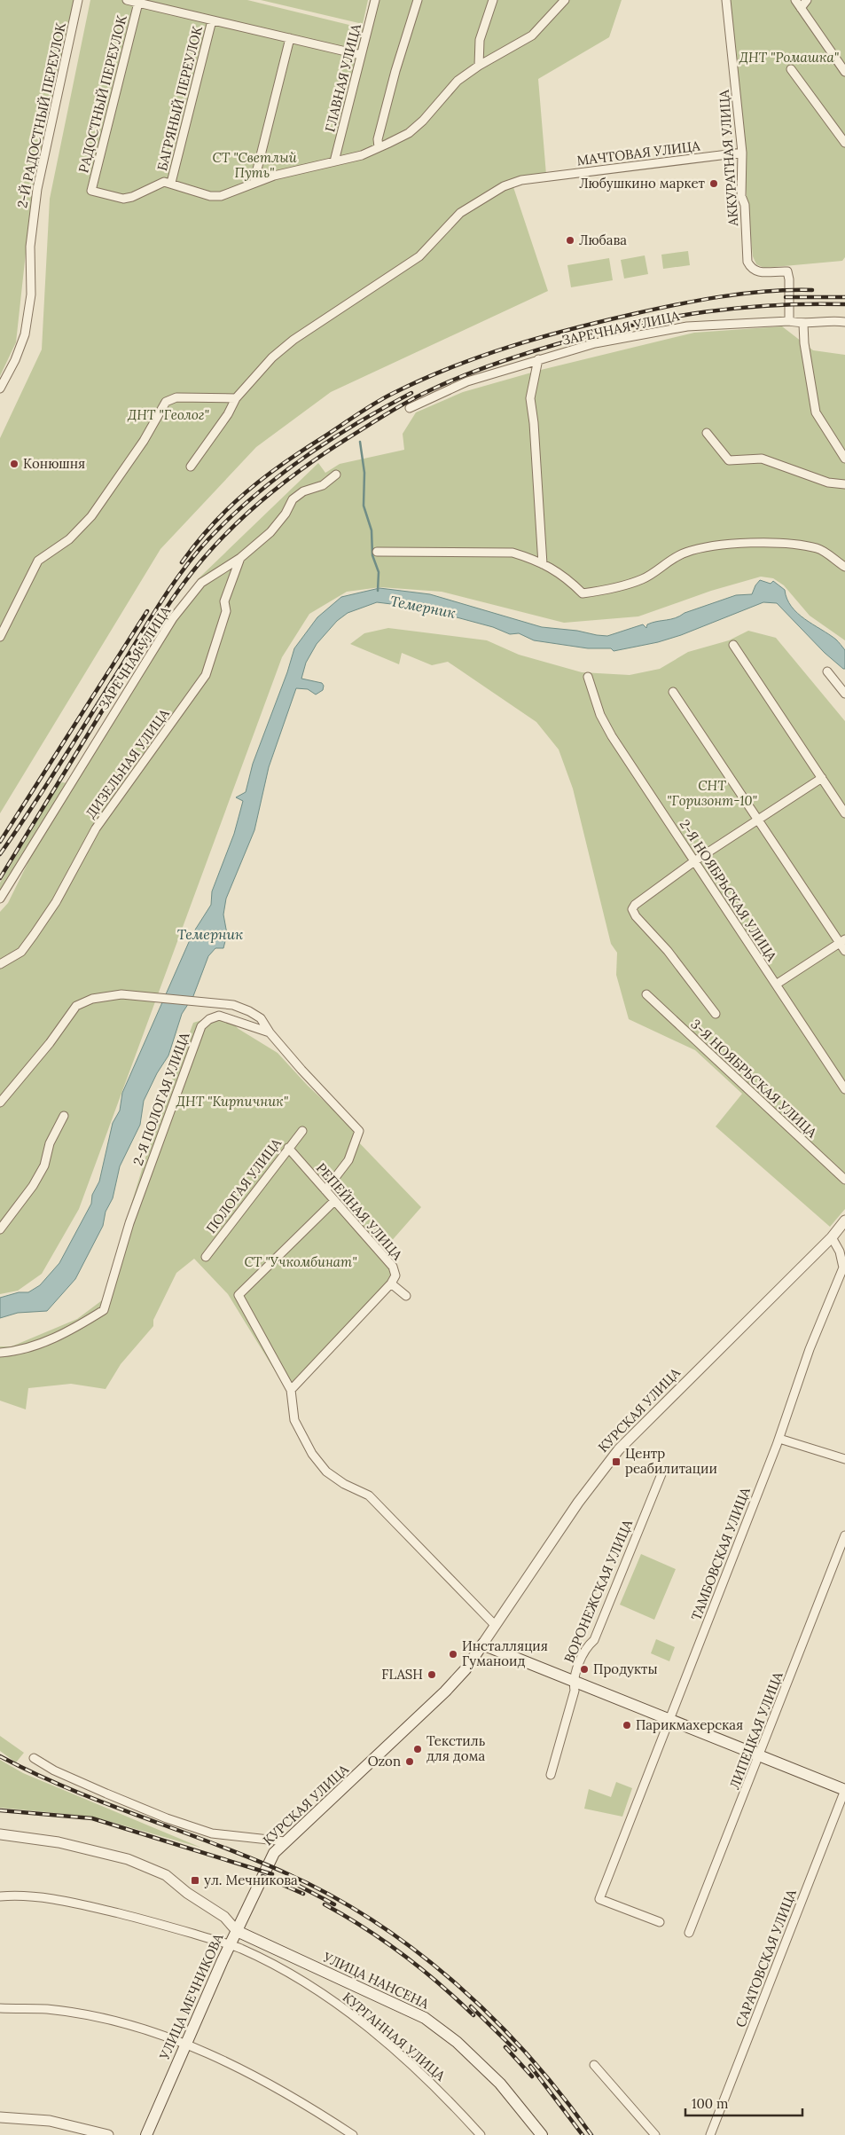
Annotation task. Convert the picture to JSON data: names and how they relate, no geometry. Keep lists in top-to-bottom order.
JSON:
{
  "streets": {
    "main road": ["КУРСКАЯ УЛИЦА", "УЛИЦА НАНСЕНА", "УЛИЦА МЕЧНИКОВА"],
    "street": [
      "ГЛАВНАЯ УЛИЦА",
      "РАДОСТНЫЙ ПЕРЕУЛОК",
      "БАГРЯНЫЙ ПЕРЕУЛОК",
      "2-Й РАДОСТНЫЙ ПЕРЕУЛОК",
      "МАЧТОВАЯ УЛИЦА",
      "АККУРАТНАЯ УЛИЦА",
      "ЗАРЕЧНАЯ УЛИЦА",
      "ДИЗЕЛЬНАЯ УЛИЦА",
      "2-Я НОЯБРЬСКАЯ УЛИЦА",
      "3-Я НОЯБРЬСКАЯ УЛИЦА",
      "2-Я ПОЛОГАЯ УЛИЦА",
      "ПОЛОГАЯ УЛИЦА",
      "РЕПЕЙНАЯ УЛИЦА",
      "ТАМБОВСКАЯ УЛИЦА",
      "ВОРОНЕЖСКАЯ УЛИЦА",
      "ЛИПЕЦКАЯ УЛИЦА",
      "САРАТОВСКАЯ УЛИЦА",
      "КУРГАННАЯ УЛИЦА"
    ]
  },
  "crossings": [
    ["РАДОСТНЫЙ ПЕРЕУЛОК", "БАГРЯНЫЙ ПЕРЕУЛОК"],
    ["МАЧТОВАЯ УЛИЦА", "АККУРАТНАЯ УЛИЦА"],
    ["АККУРАТНАЯ УЛИЦА", "ЗАРЕЧНАЯ УЛИЦА"],
    ["ЗАРЕЧНАЯ УЛИЦА", "ДИЗЕЛЬНАЯ УЛИЦА"],
    ["2-Я ПОЛОГАЯ УЛИЦА", "РЕПЕЙНАЯ УЛИЦА"],
    ["ПОЛОГАЯ УЛИЦА", "РЕПЕЙНАЯ УЛИЦА"],
    ["КУРСКАЯ УЛИЦА", "ТАМБОВСКАЯ УЛИЦА"],
    ["КУРСКАЯ УЛИЦА", "УЛИЦА МЕЧНИКОВА"],
    ["УЛИЦА НАНСЕНА", "УЛИЦА МЕЧНИКОВА"],
    ["УЛИЦА МЕЧНИКОВА", "КУРГАННАЯ УЛИЦА"]
  ],
  "water": ["Темерник"],
  "parks": [
    "ДНТ \"Ромашка\"",
    "СТ \"Светлый Путь\"",
    "ДНТ \"Геолог\"",
    "СНТ \"Горизонт-10\"",
    "ДНТ \"Кирпичник\"",
    "СТ \"Учкомбинат\""
  ],
  "places": {
    "other": [
      "Любушкино маркет",
      "Любава",
      "Конюшня",
      "Инсталляция Гуманоид",
      "Продукты",
      "FLASH",
      "Парикмахерская",
      "Текстиль для дома",
      "Ozon"
    ],
    "transit": ["Центр реабилитации", "ул. Мечникова"]
  },
  "scale_bar": "100 m"
}
